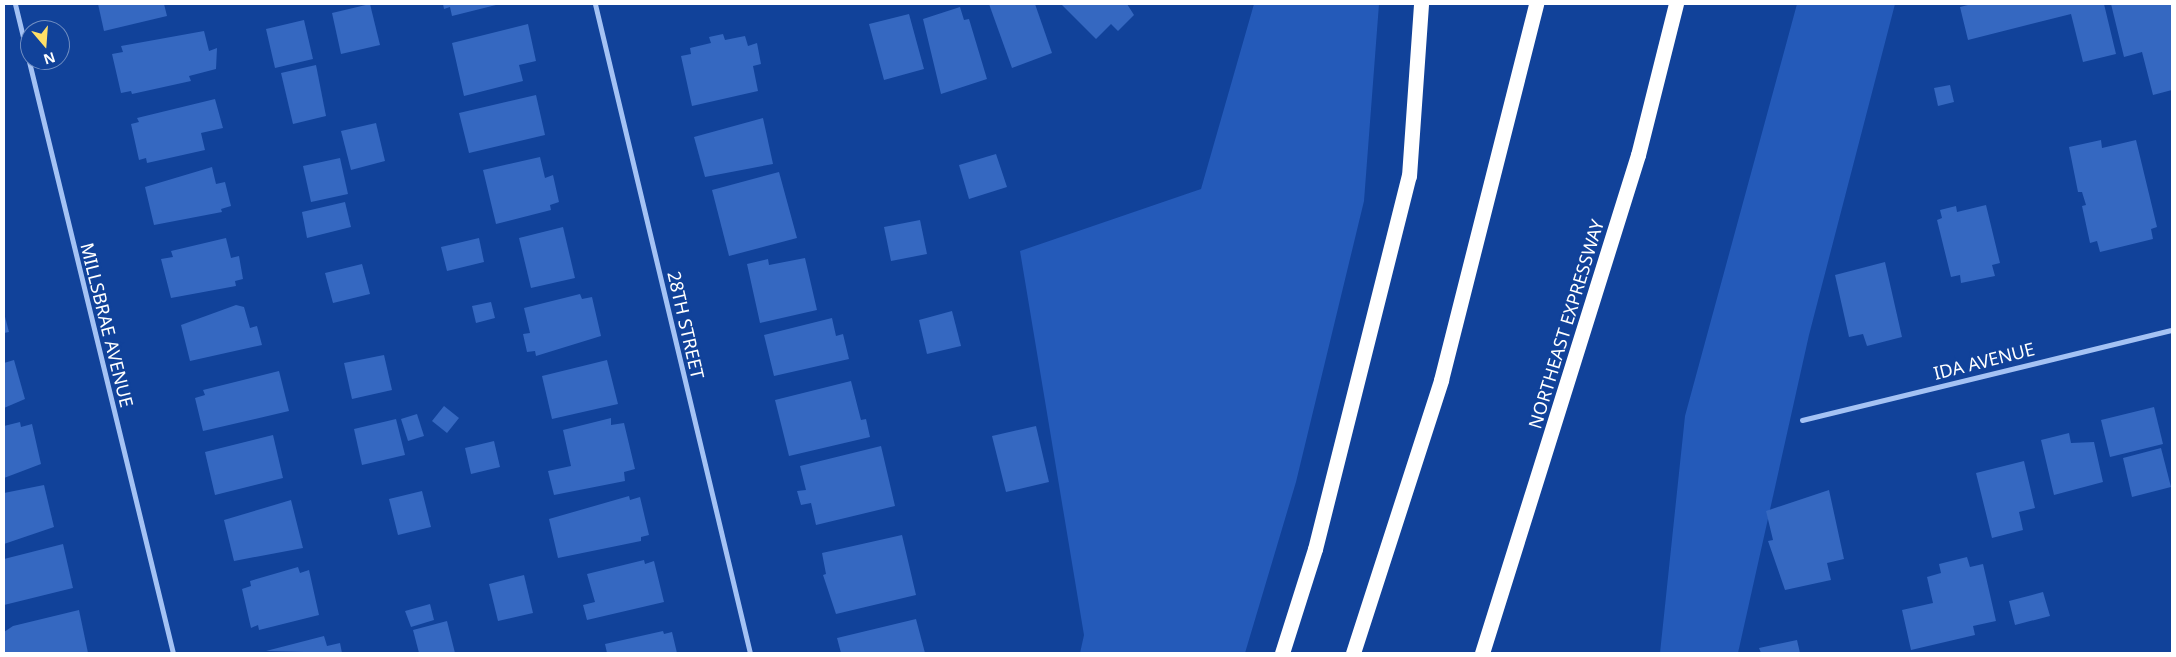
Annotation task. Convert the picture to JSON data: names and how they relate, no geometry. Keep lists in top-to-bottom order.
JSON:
{
  "streets": {
    "highway": ["NORTHEAST EXPRESSWAY"],
    "street": ["MILLSBRAE AVENUE", "28TH STREET", "IDA AVENUE"]
  },
  "north": "bottom"
}
